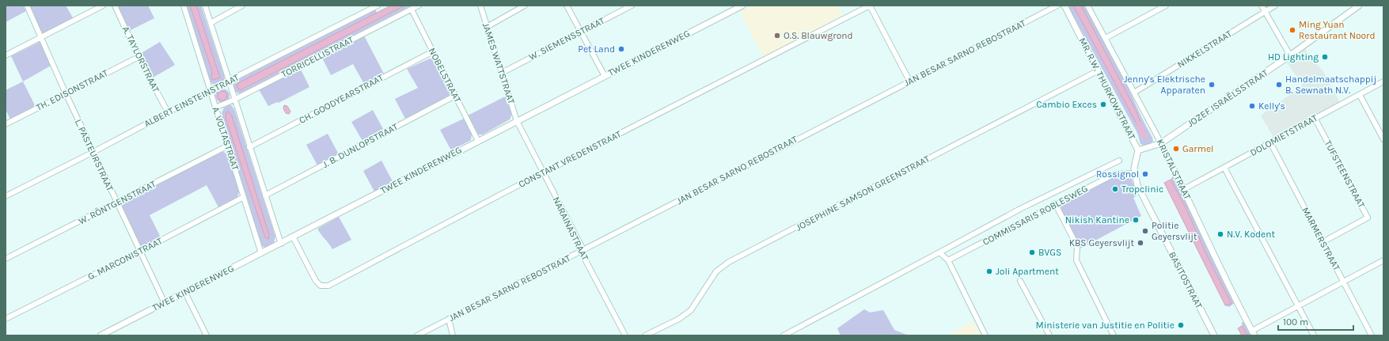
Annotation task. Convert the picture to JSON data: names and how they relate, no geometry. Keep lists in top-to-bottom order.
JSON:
{
  "streets": {
    "street": [
      "W. SIEMENSSTRAAT",
      "NIKKELSTRAAT",
      "TWEE KINDERENWEG",
      "JAN BESAR SARNO REBOSTRAAT",
      "TORRICELLISTRAAT",
      "A. TAYLORSTRAAT",
      "JAMES WATTSTRAAT",
      "NOBELSTRAAT",
      "MR. R.W. THURKOWSTRAAT",
      "TH. EDISONSTRAAT",
      "JOZEF ISRAËLSSTRAAT",
      "CH. GOODYEARSTRAAT",
      "ALBERT EINSTEINSTRAAT",
      "DOLOMIETSTRAAT",
      "A. VOLTASTRAAT",
      "J. B. DUNLOPSTRAAT",
      "L. PASTEURSTRAAT",
      "CONSTANT VREDENSTRAAT",
      "KRISTALSTRAAT",
      "TUFSTEENSTRAAT",
      "JOSEPHINE SAMSON GREENSTRAAT",
      "W. RÖNTGENSTRAAT",
      "COMMISSARIS ROBLESWEG",
      "NARAINASTRAAT",
      "MARMERSTRAAT",
      "G. MARCONISTRAAT",
      "BASITOSTRAAT"
    ]
  },
  "crossings": [
    ["W. SIEMENSSTRAAT", "JAMES WATTSTRAAT"],
    ["NIKKELSTRAAT", "KRISTALSTRAAT"],
    ["TWEE KINDERENWEG", "JAMES WATTSTRAAT"],
    ["TWEE KINDERENWEG", "NOBELSTRAAT"],
    ["TWEE KINDERENWEG", "A. VOLTASTRAAT"],
    ["TWEE KINDERENWEG", "L. PASTEURSTRAAT"],
    ["TWEE KINDERENWEG", "CONSTANT VREDENSTRAAT"],
    ["TWEE KINDERENWEG", "NARAINASTRAAT"],
    ["JAN BESAR SARNO REBOSTRAAT", "NARAINASTRAAT"],
    ["TORRICELLISTRAAT", "NOBELSTRAAT"],
    ["TORRICELLISTRAAT", "A. VOLTASTRAAT"],
    ["A. TAYLORSTRAAT", "TH. EDISONSTRAAT"],
    ["A. TAYLORSTRAAT", "ALBERT EINSTEINSTRAAT"],
    ["JAMES WATTSTRAAT", "NARAINASTRAAT"],
    ["NOBELSTRAAT", "CH. GOODYEARSTRAAT"],
    ["NOBELSTRAAT", "J. B. DUNLOPSTRAAT"],
    ["MR. R.W. THURKOWSTRAAT", "JOZEF ISRAËLSSTRAAT"],
    ["MR. R.W. THURKOWSTRAAT", "JOSEPHINE SAMSON GREENSTRAAT"],
    ["MR. R.W. THURKOWSTRAAT", "COMMISSARIS ROBLESWEG"],
    ["MR. R.W. THURKOWSTRAAT", "BASITOSTRAAT"],
    ["TH. EDISONSTRAAT", "L. PASTEURSTRAAT"],
    ["JOZEF ISRAËLSSTRAAT", "KRISTALSTRAAT"],
    ["CH. GOODYEARSTRAAT", "A. VOLTASTRAAT"],
    ["ALBERT EINSTEINSTRAAT", "A. VOLTASTRAAT"],
    ["ALBERT EINSTEINSTRAAT", "L. PASTEURSTRAAT"],
    ["DOLOMIETSTRAAT", "KRISTALSTRAAT"],
    ["DOLOMIETSTRAAT", "TUFSTEENSTRAAT"],
    ["DOLOMIETSTRAAT", "MARMERSTRAAT"],
    ["A. VOLTASTRAAT", "J. B. DUNLOPSTRAAT"],
    ["A. VOLTASTRAAT", "W. RÖNTGENSTRAAT"],
    ["A. VOLTASTRAAT", "G. MARCONISTRAAT"],
    ["L. PASTEURSTRAAT", "W. RÖNTGENSTRAAT"],
    ["L. PASTEURSTRAAT", "G. MARCONISTRAAT"],
    ["CONSTANT VREDENSTRAAT", "NARAINASTRAAT"],
    ["TUFSTEENSTRAAT", "MARMERSTRAAT"],
    ["COMMISSARIS ROBLESWEG", "BASITOSTRAAT"]
  ],
  "places": [
    "Ming Yuan Restaurant Noord",
    "O.S. Blauwgrond",
    "Pet Land",
    "HD Lighting",
    "Jenny's Elektrische Apparaten",
    "Handelmaatschappij B. Sewnath N.V.",
    "Cambio Exces",
    "Kelly's",
    "Garmel",
    "Rossignol",
    "Tropclinic",
    "Nikish Kantine",
    "Politie Geyersvlijt",
    "N.V. Kodent",
    "KBS Geyersvlijt",
    "BVGS",
    "Joli Apartment",
    "Ministerie van Justitie en Politie"
  ],
  "scale_bar": "100 m"
}
